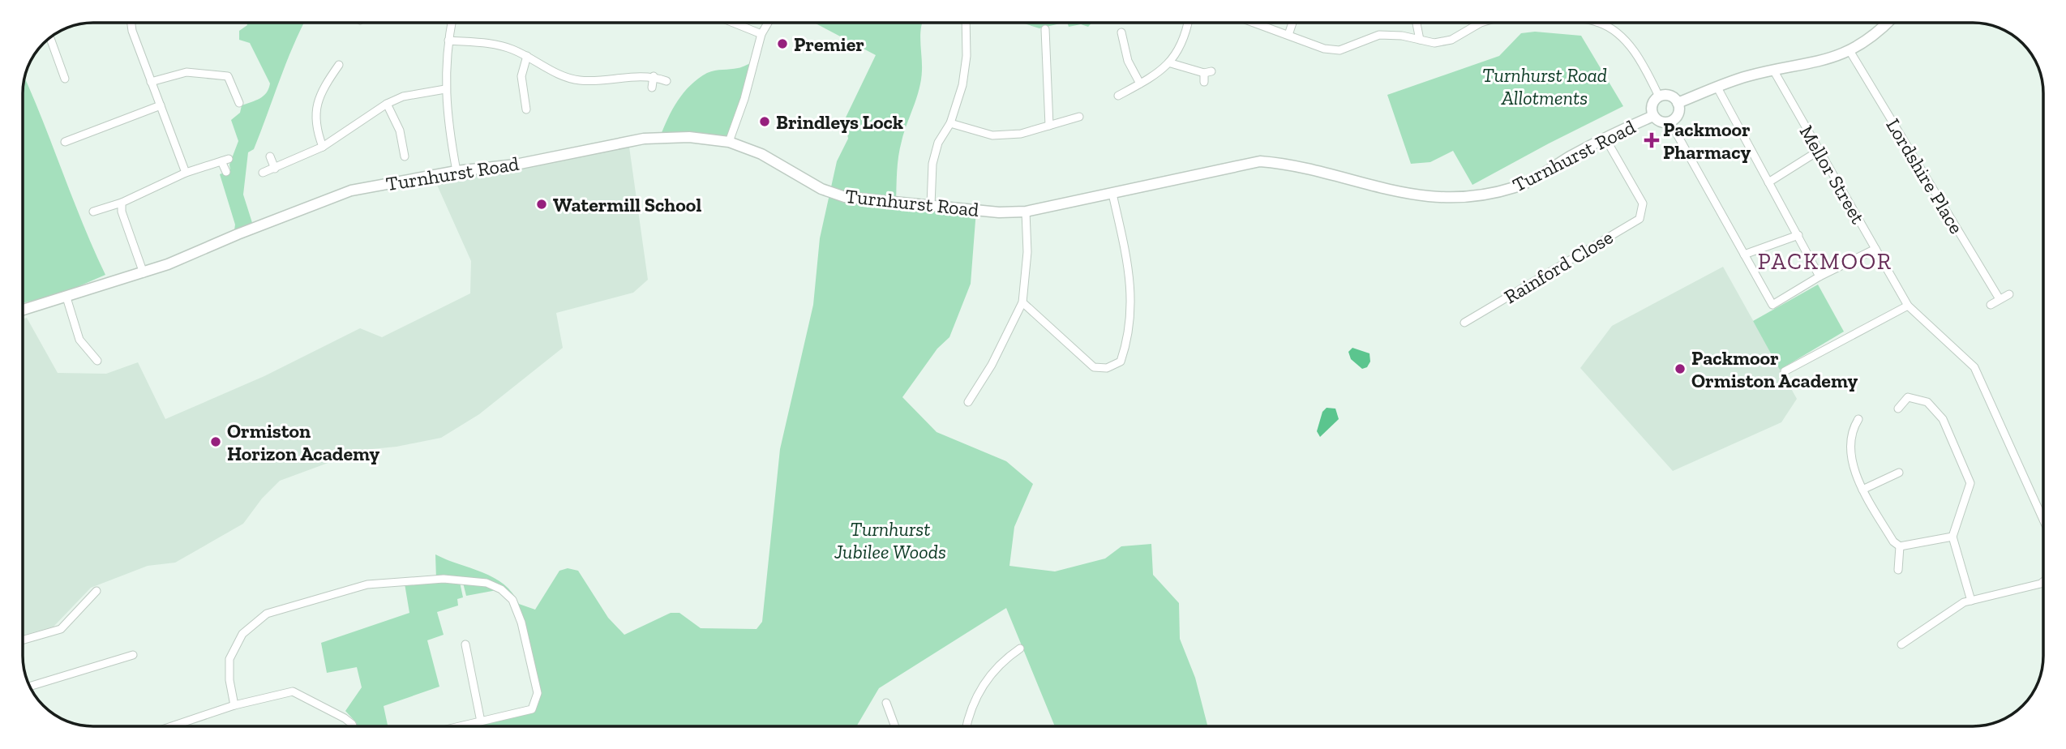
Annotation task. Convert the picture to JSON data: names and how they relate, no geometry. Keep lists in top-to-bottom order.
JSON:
{
  "streets": {
    "street": [
      "Turnhurst Road",
      "Mellor Street",
      "Lordshire Place",
      "Rainford Close"
    ]
  },
  "crossings": [
    ["Turnhurst Road", "Rainford Close"]
  ],
  "districts": ["PACKMOOR"],
  "parks": ["Turnhurst Road Allotments", "Turnhurst Jubilee Woods"],
  "places": {
    "other": [
      "Premier",
      "Brindleys Lock",
      "Watermill School",
      "Packmoor Ormiston Academy",
      "Ormiston Horizon Academy"
    ],
    "health": ["Packmoor Pharmacy"]
  }
}
